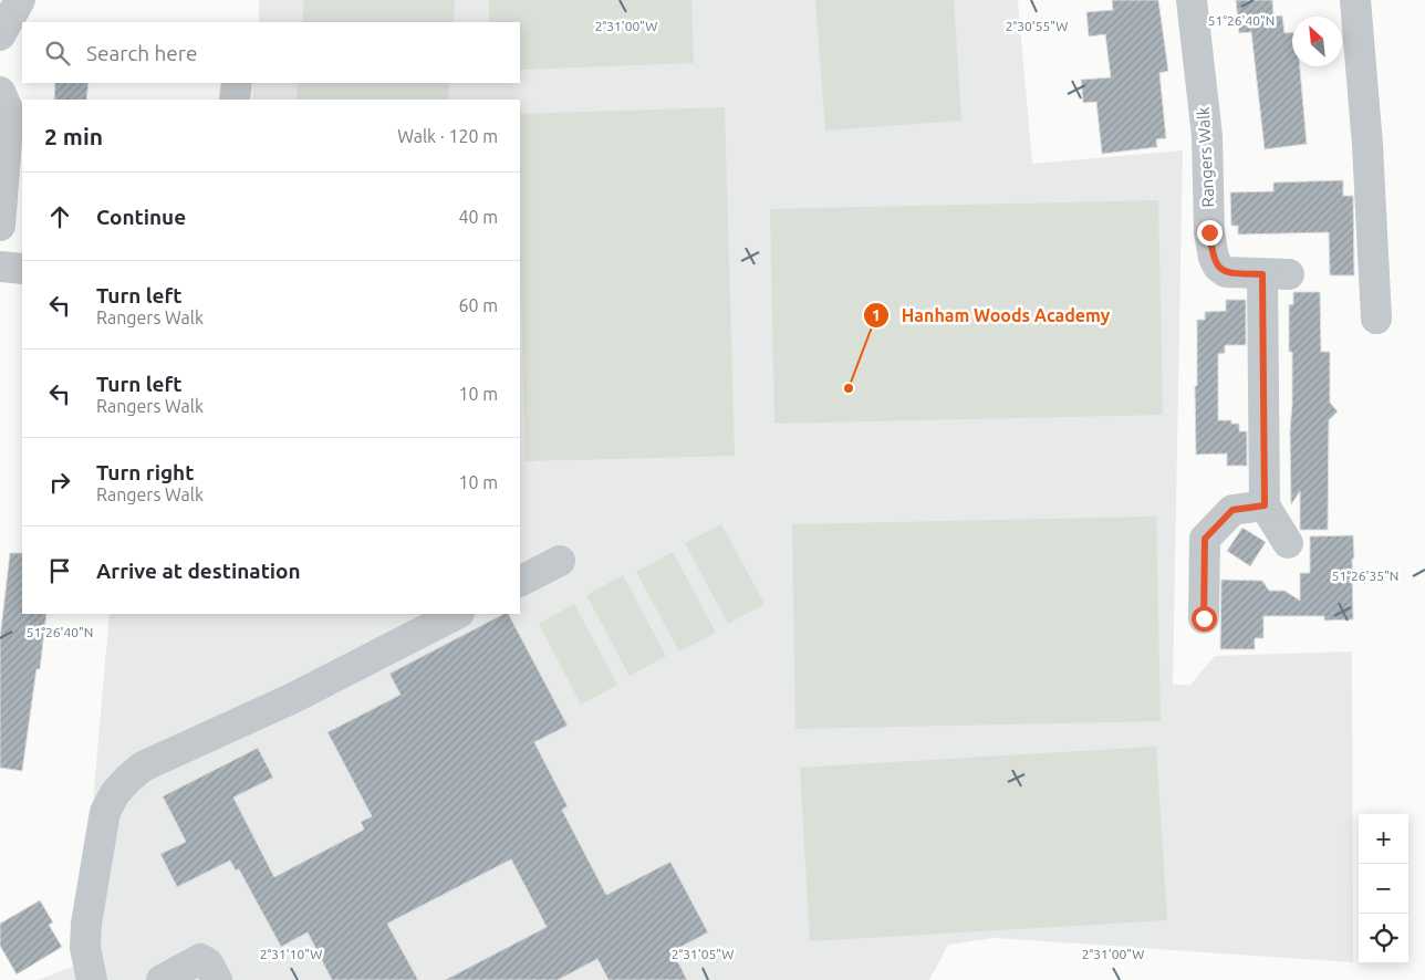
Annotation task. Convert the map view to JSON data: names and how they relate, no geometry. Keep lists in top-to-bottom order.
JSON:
{
  "streets": {
    "street": ["Rangers Walk"]
  },
  "places": ["Hanham Woods Academy"],
  "north": "top left",
  "page": {
    "search": "Search here",
    "heading": ["2 min", "Walk · 120 m"],
    "list": [
      ["Continue", "40 m"],
      ["Turn left", "Rangers Walk", "60 m"],
      ["Turn left", "Rangers Walk", "10 m"],
      ["Turn right", "Rangers Walk", "10 m"],
      "Arrive at destination"
    ],
    "map_buttons": ["+", "−"]
  },
  "coordinates": [
    "51°26'40\"N",
    "2°31'00\"W",
    "2°30'55\"W",
    "51°26'35\"N",
    "2°31'10\"W",
    "2°31'05\"W"
  ]
}
